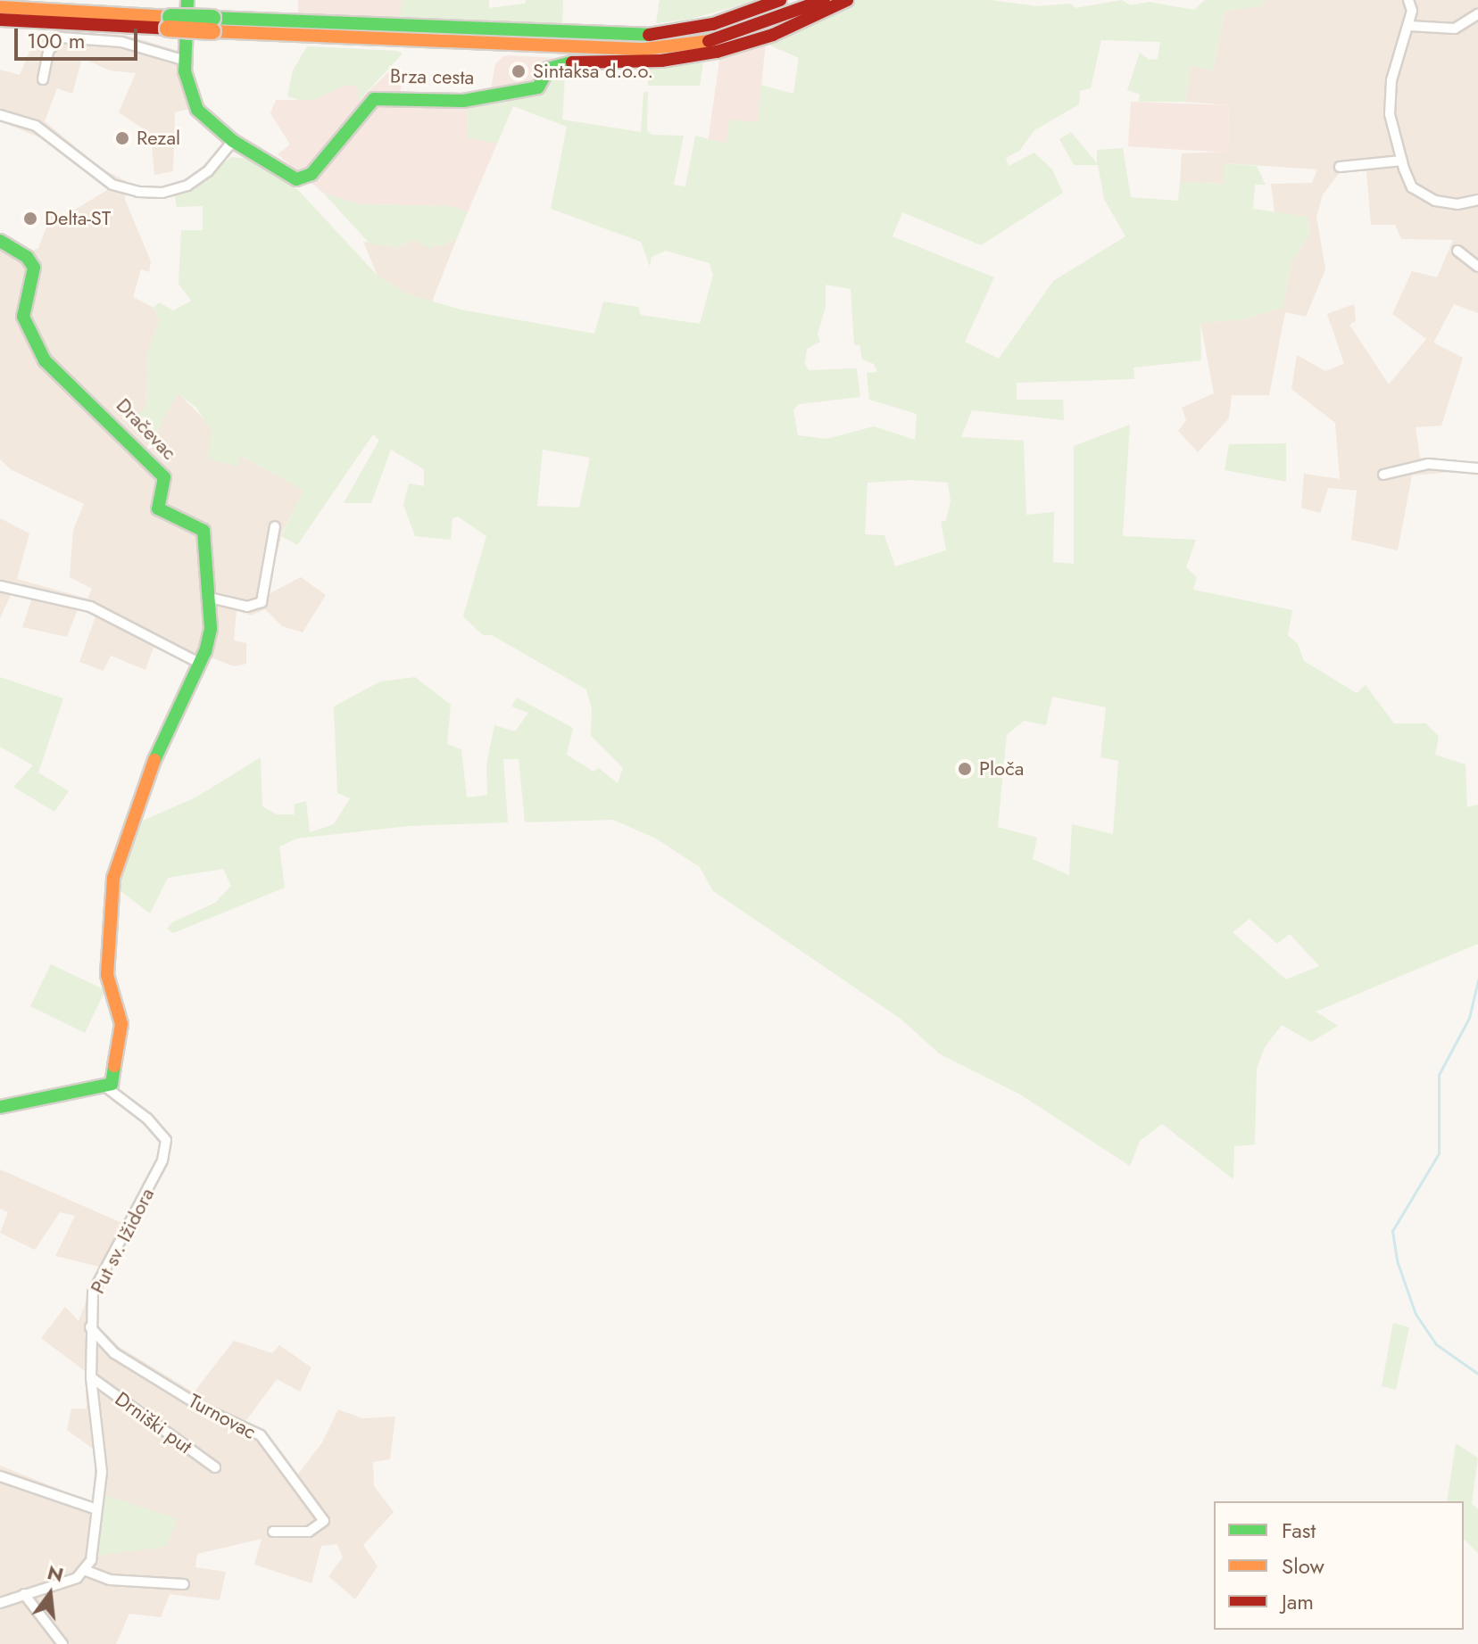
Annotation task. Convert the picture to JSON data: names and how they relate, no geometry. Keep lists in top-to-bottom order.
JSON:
{
  "streets": {
    "main road": ["Brza cesta", "Dračevac"],
    "street": ["Put sv. Ižidora", "Turnovac", "Drniški put"]
  },
  "crossings": [
    ["Dračevac", "Put sv. Ižidora"],
    ["Put sv. Ižidora", "Turnovac"],
    ["Put sv. Ižidora", "Drniški put"]
  ],
  "places": [
    "Sintaksa d.o.o.",
    "Rezal",
    "Delta-ST",
    "Ploča"
  ],
  "legend": ["Fast", "Slow", "Jam"],
  "scale_bar": "100 m",
  "north": "top"
}
